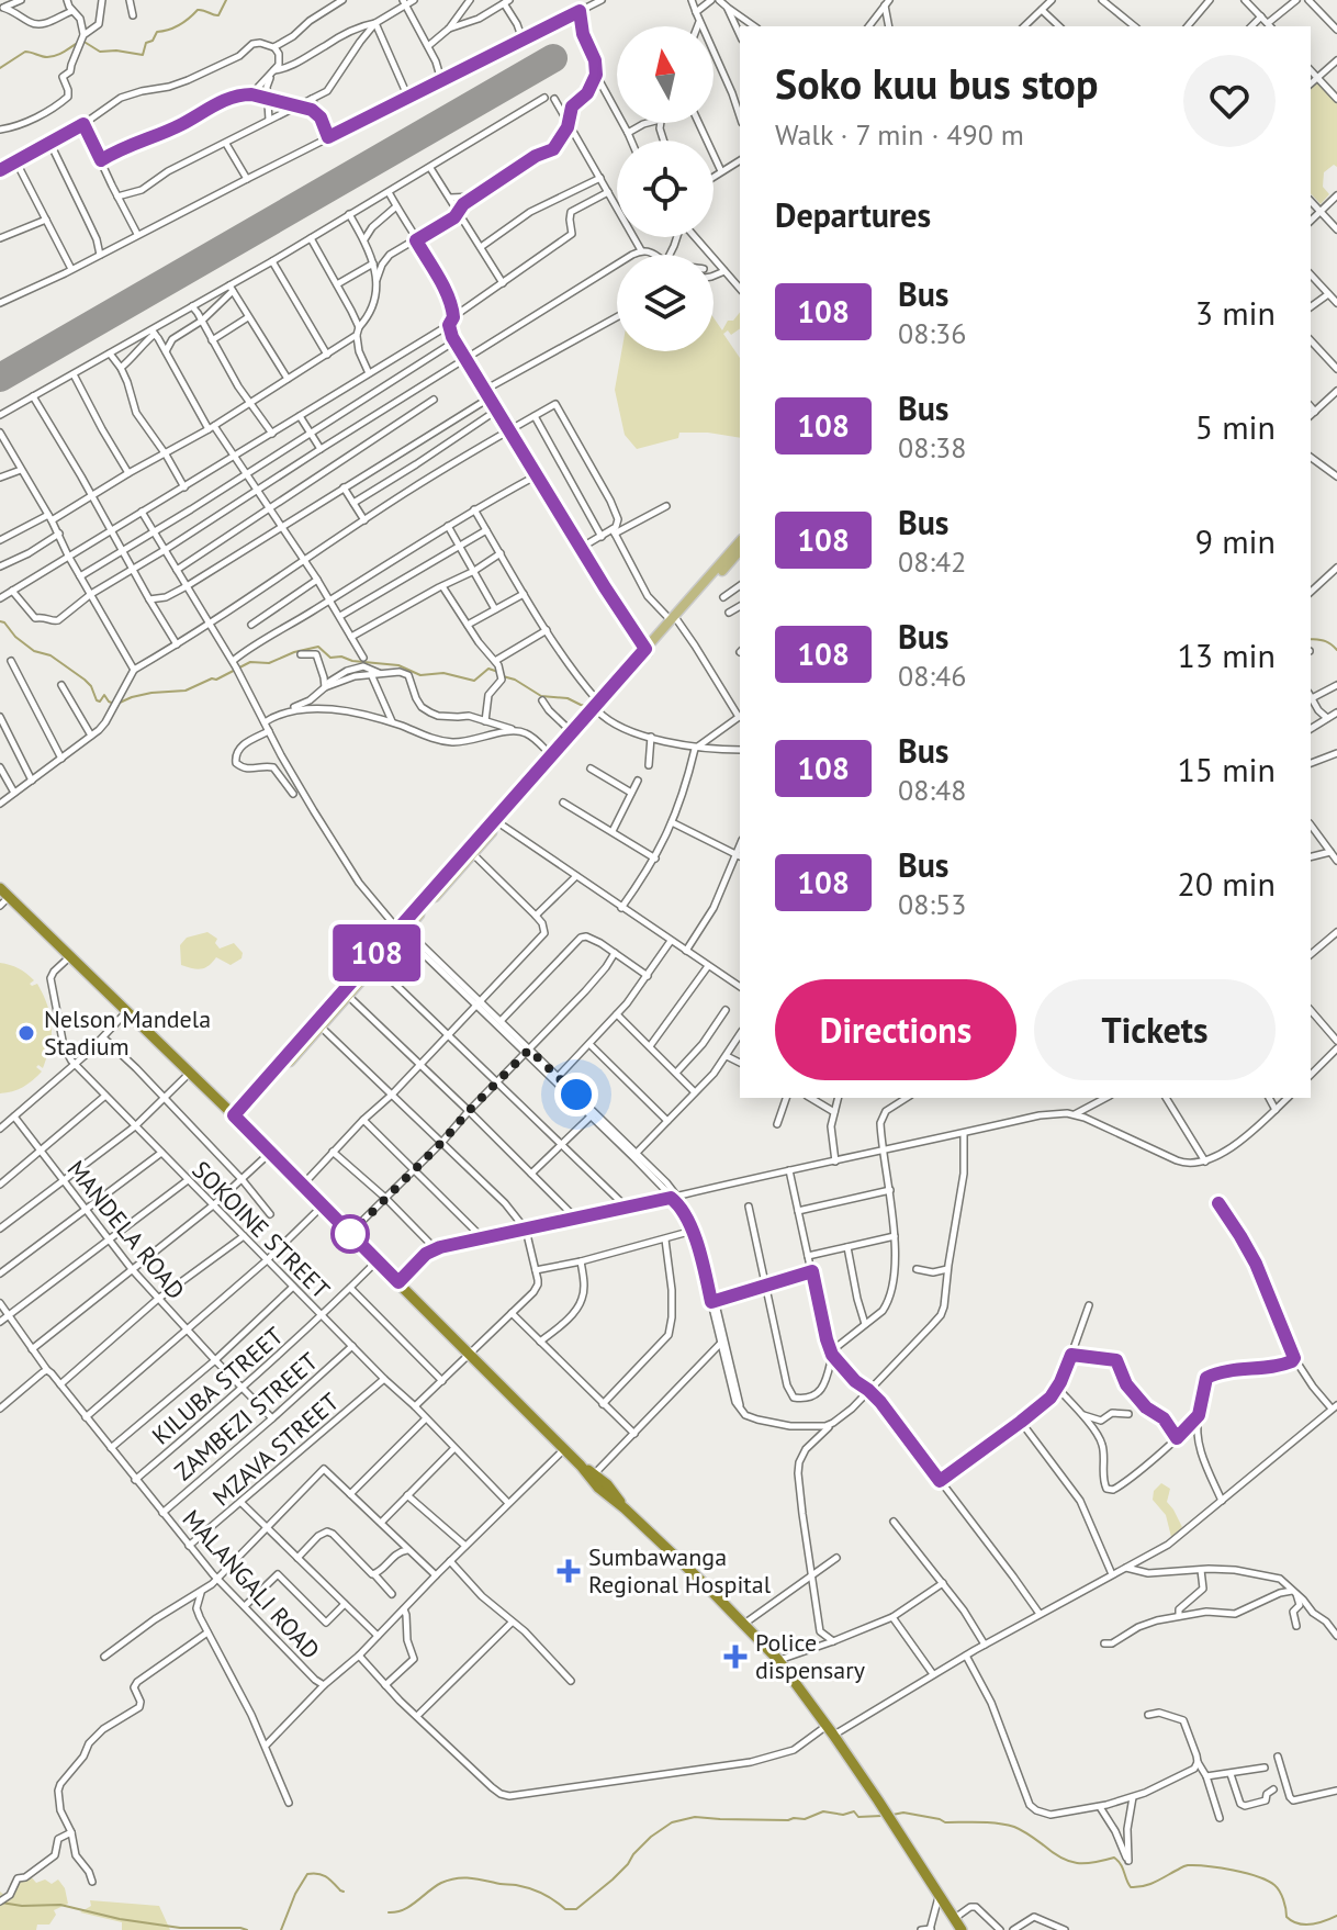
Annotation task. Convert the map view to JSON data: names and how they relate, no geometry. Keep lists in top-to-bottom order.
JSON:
{
  "streets": {
    "street": [
      "MANDELA ROAD",
      "SOKOINE STREET",
      "KILUBA STREET",
      "ZAMBEZI STREET",
      "MZAVA STREET",
      "MALANGALI ROAD"
    ]
  },
  "crossings": [
    ["SOKOINE STREET", "KILUBA STREET"],
    ["SOKOINE STREET", "ZAMBEZI STREET"],
    ["SOKOINE STREET", "MZAVA STREET"],
    ["SOKOINE STREET", "MALANGALI ROAD"],
    ["KILUBA STREET", "MALANGALI ROAD"],
    ["ZAMBEZI STREET", "MALANGALI ROAD"],
    ["MZAVA STREET", "MALANGALI ROAD"]
  ],
  "places": {
    "other": ["Nelson Mandela Stadium"],
    "health": ["Sumbawanga Regional Hospital", "Police dispensary"]
  },
  "lines": ["bus line 108"],
  "north": "top",
  "page": {
    "on_map": "108",
    "heading": [
      ["Soko kuu bus stop", "Walk · 7 min · 490 m"],
      "Departures"
    ],
    "list": [
      {
        "mark": "108",
        "name": "Bus",
        "note": "08:36",
        "value": "3 min"
      },
      {
        "mark": "108",
        "name": "Bus",
        "note": "08:38",
        "value": "5 min"
      },
      {
        "mark": "108",
        "name": "Bus",
        "note": "08:42",
        "value": "9 min"
      },
      {
        "mark": "108",
        "name": "Bus",
        "note": "08:46",
        "value": "13 min"
      },
      {
        "mark": "108",
        "name": "Bus",
        "note": "08:48",
        "value": "15 min"
      },
      {
        "mark": "108",
        "name": "Bus",
        "note": "08:53",
        "value": "20 min"
      }
    ],
    "buttons": ["Directions", "Tickets"]
  }
}
